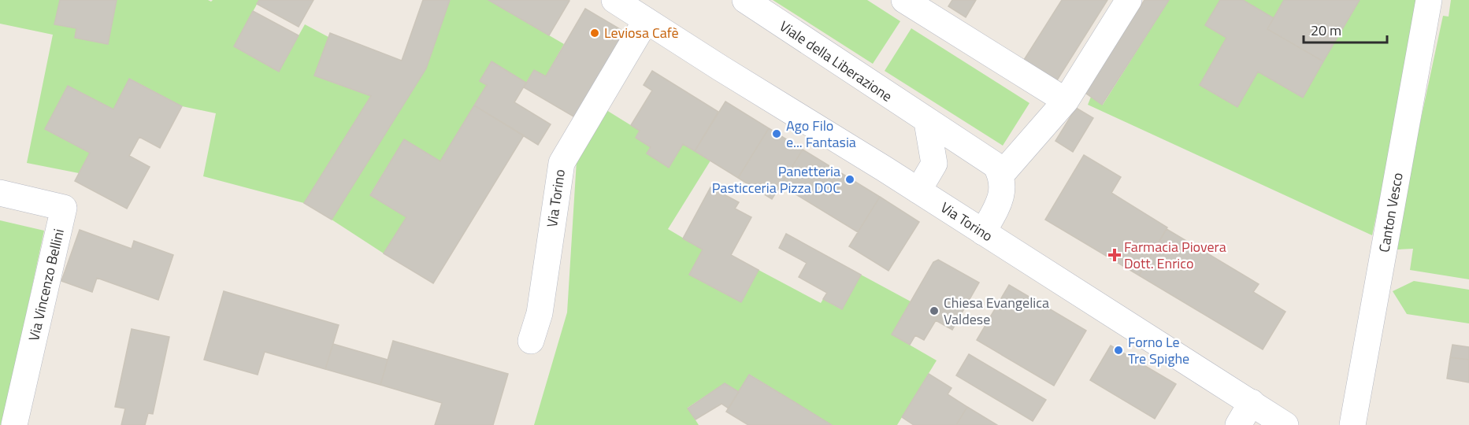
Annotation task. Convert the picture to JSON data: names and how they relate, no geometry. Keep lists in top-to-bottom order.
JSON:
{
  "streets": {
    "street": [
      "Viale della Liberazione",
      "Via Torino",
      "Canton Vesco",
      "Via Vincenzo Bellini"
    ]
  },
  "places": {
    "other": [
      "Leviosa Cafè",
      "Ago Filo e... Fantasia",
      "Panetteria Pasticceria Pizza DOC",
      "Chiesa Evangelica Valdese",
      "Forno Le Tre Spighe"
    ],
    "health": ["Farmacia Piovera Dott. Enrico"]
  },
  "scale_bar": "20 m"
}
